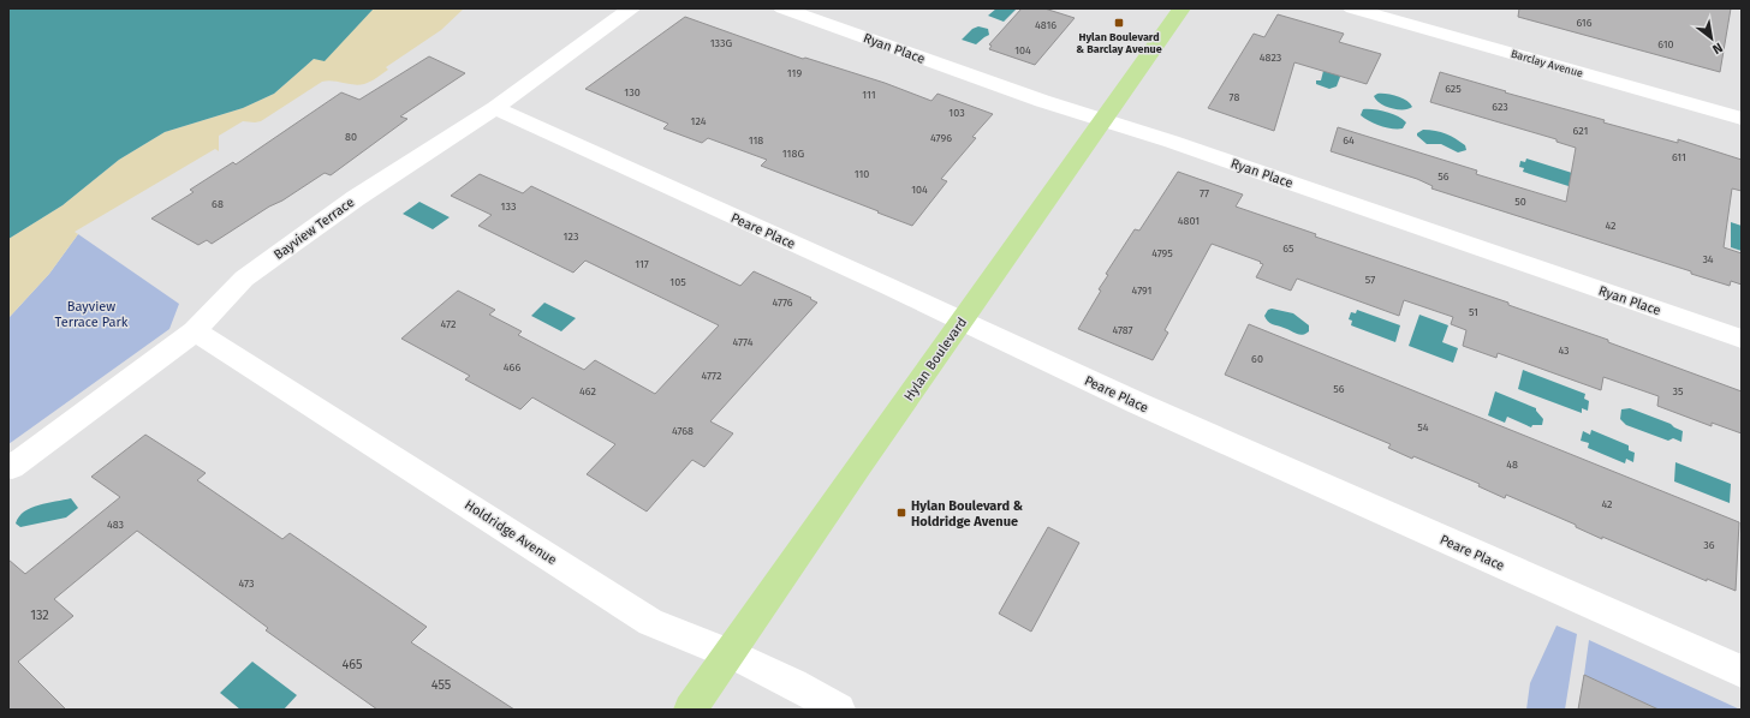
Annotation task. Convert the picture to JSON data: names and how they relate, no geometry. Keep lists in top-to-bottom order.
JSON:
{
  "streets": {
    "main road": ["Hylan Boulevard"],
    "street": [
      "Ryan Place",
      "Barclay Avenue",
      "Bayview Terrace",
      "Peare Place",
      "Holdridge Avenue"
    ]
  },
  "crossings": [
    ["Ryan Place", "Hylan Boulevard"],
    ["Bayview Terrace", "Peare Place"],
    ["Bayview Terrace", "Holdridge Avenue"],
    ["Peare Place", "Hylan Boulevard"],
    ["Hylan Boulevard", "Holdridge Avenue"]
  ],
  "parks": ["Bayview Terrace Park"],
  "places": {
    "transit": ["Hylan Boulevard & Barclay Avenue", "Hylan Boulevard & Holdridge Avenue"]
  },
  "house_numbers": [
    "616",
    "4816",
    "133G",
    "610",
    "104",
    "4823",
    "119",
    "625",
    "130",
    "111",
    "78",
    "623",
    "103",
    "124",
    "621",
    "80",
    "4796",
    "118",
    "64",
    "118G",
    "611",
    "110",
    "56",
    "104",
    "77",
    "50",
    "68",
    "133",
    "4801",
    "42",
    "123",
    "65",
    "4795",
    "34",
    "117",
    "57",
    "105",
    "4791",
    "4776",
    "51",
    "472",
    "4787",
    "4774",
    "43",
    "60",
    "466",
    "4772",
    "56",
    "462",
    "35",
    "54",
    "4768",
    "48",
    "42",
    "483",
    "36",
    "473",
    "132",
    "465",
    "455"
  ],
  "north": "bottom right"
}
